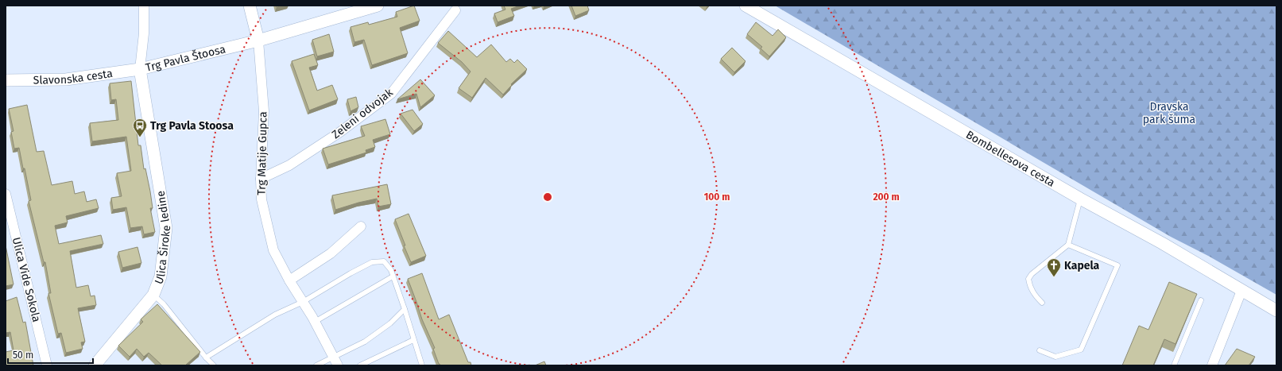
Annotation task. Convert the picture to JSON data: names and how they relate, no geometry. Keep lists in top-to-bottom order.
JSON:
{
  "streets": {
    "street": [
      "Trg Pavla Štoosa",
      "Slavonska cesta",
      "Zeleni odvojak",
      "Trg Matije Gupca",
      "Bombellesova cesta",
      "Ulica Široke ledine",
      "Ulica Vide Sokola"
    ]
  },
  "crossings": [
    ["Trg Pavla Štoosa", "Slavonska cesta"],
    ["Trg Pavla Štoosa", "Trg Matije Gupca"],
    ["Trg Pavla Štoosa", "Ulica Široke ledine"],
    ["Slavonska cesta", "Ulica Široke ledine"],
    ["Zeleni odvojak", "Trg Matije Gupca"]
  ],
  "parks": ["Dravska park šuma"],
  "places": {
    "bus stop": ["Trg Pavla Stoosa"],
    "church": ["Kapela"]
  },
  "scale_bar": "50 m",
  "rings": ["100 m", "200 m"]
}
